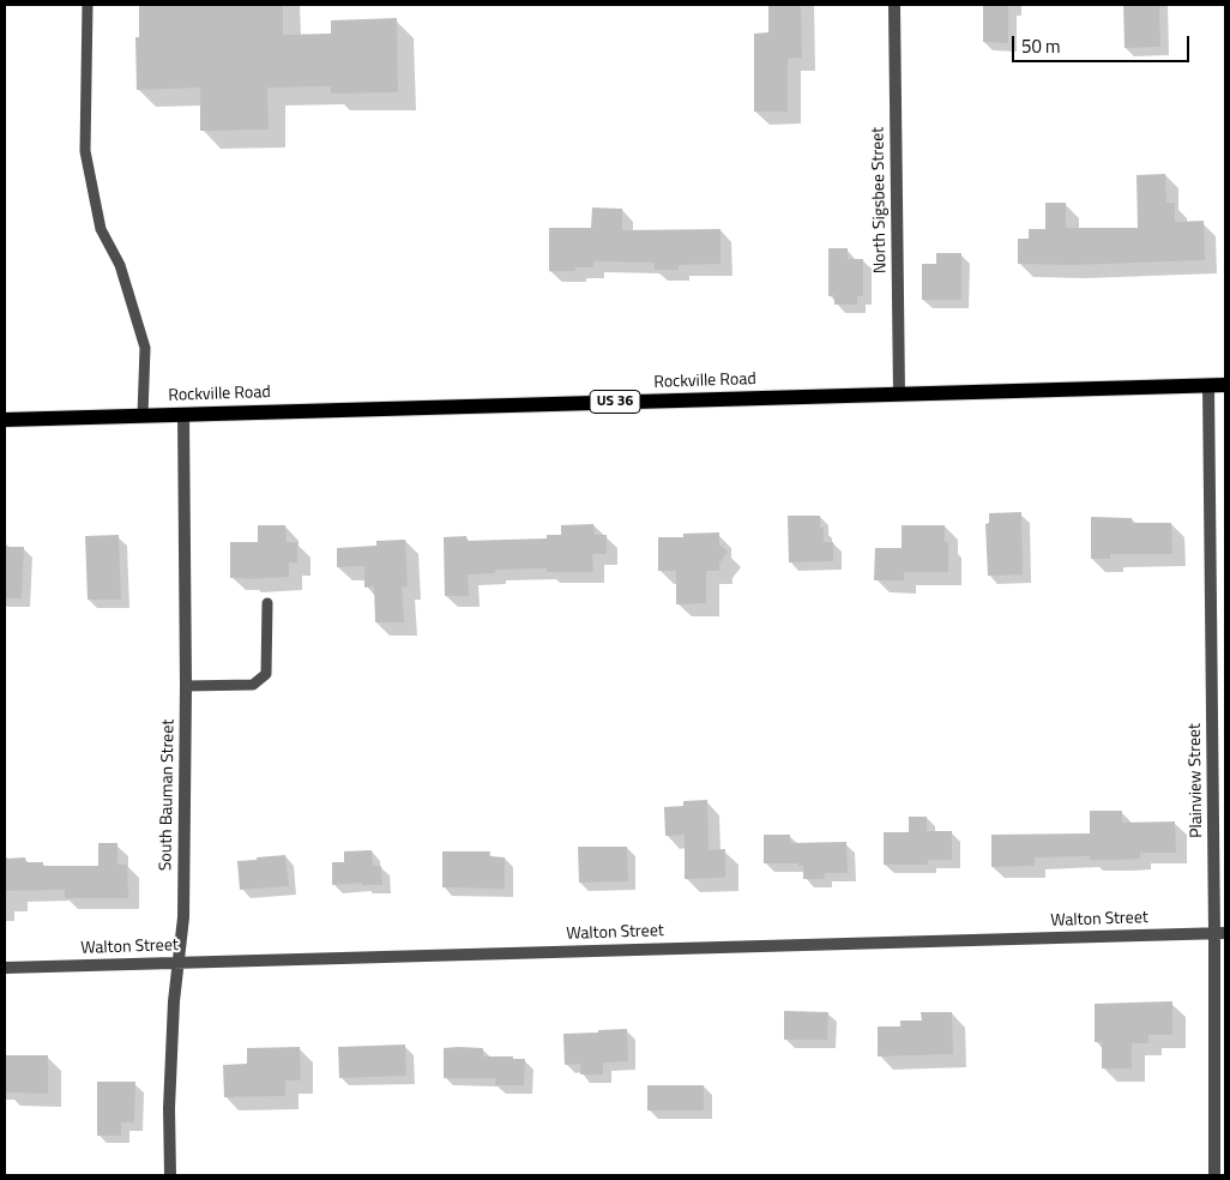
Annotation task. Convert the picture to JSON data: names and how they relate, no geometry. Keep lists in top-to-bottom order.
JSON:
{
  "streets": {
    "main road": ["Rockville Road", "US 36"],
    "street": [
      "North Sigsbee Street",
      "Plainview Street",
      "South Bauman Street",
      "Walton Street"
    ]
  },
  "crossings": [
    ["North Sigsbee Street", "Rockville Road"],
    ["Rockville Road", "Plainview Street"],
    ["Rockville Road", "South Bauman Street"],
    ["Plainview Street", "Walton Street"],
    ["South Bauman Street", "Walton Street"]
  ],
  "scale_bar": "50 m"
}
